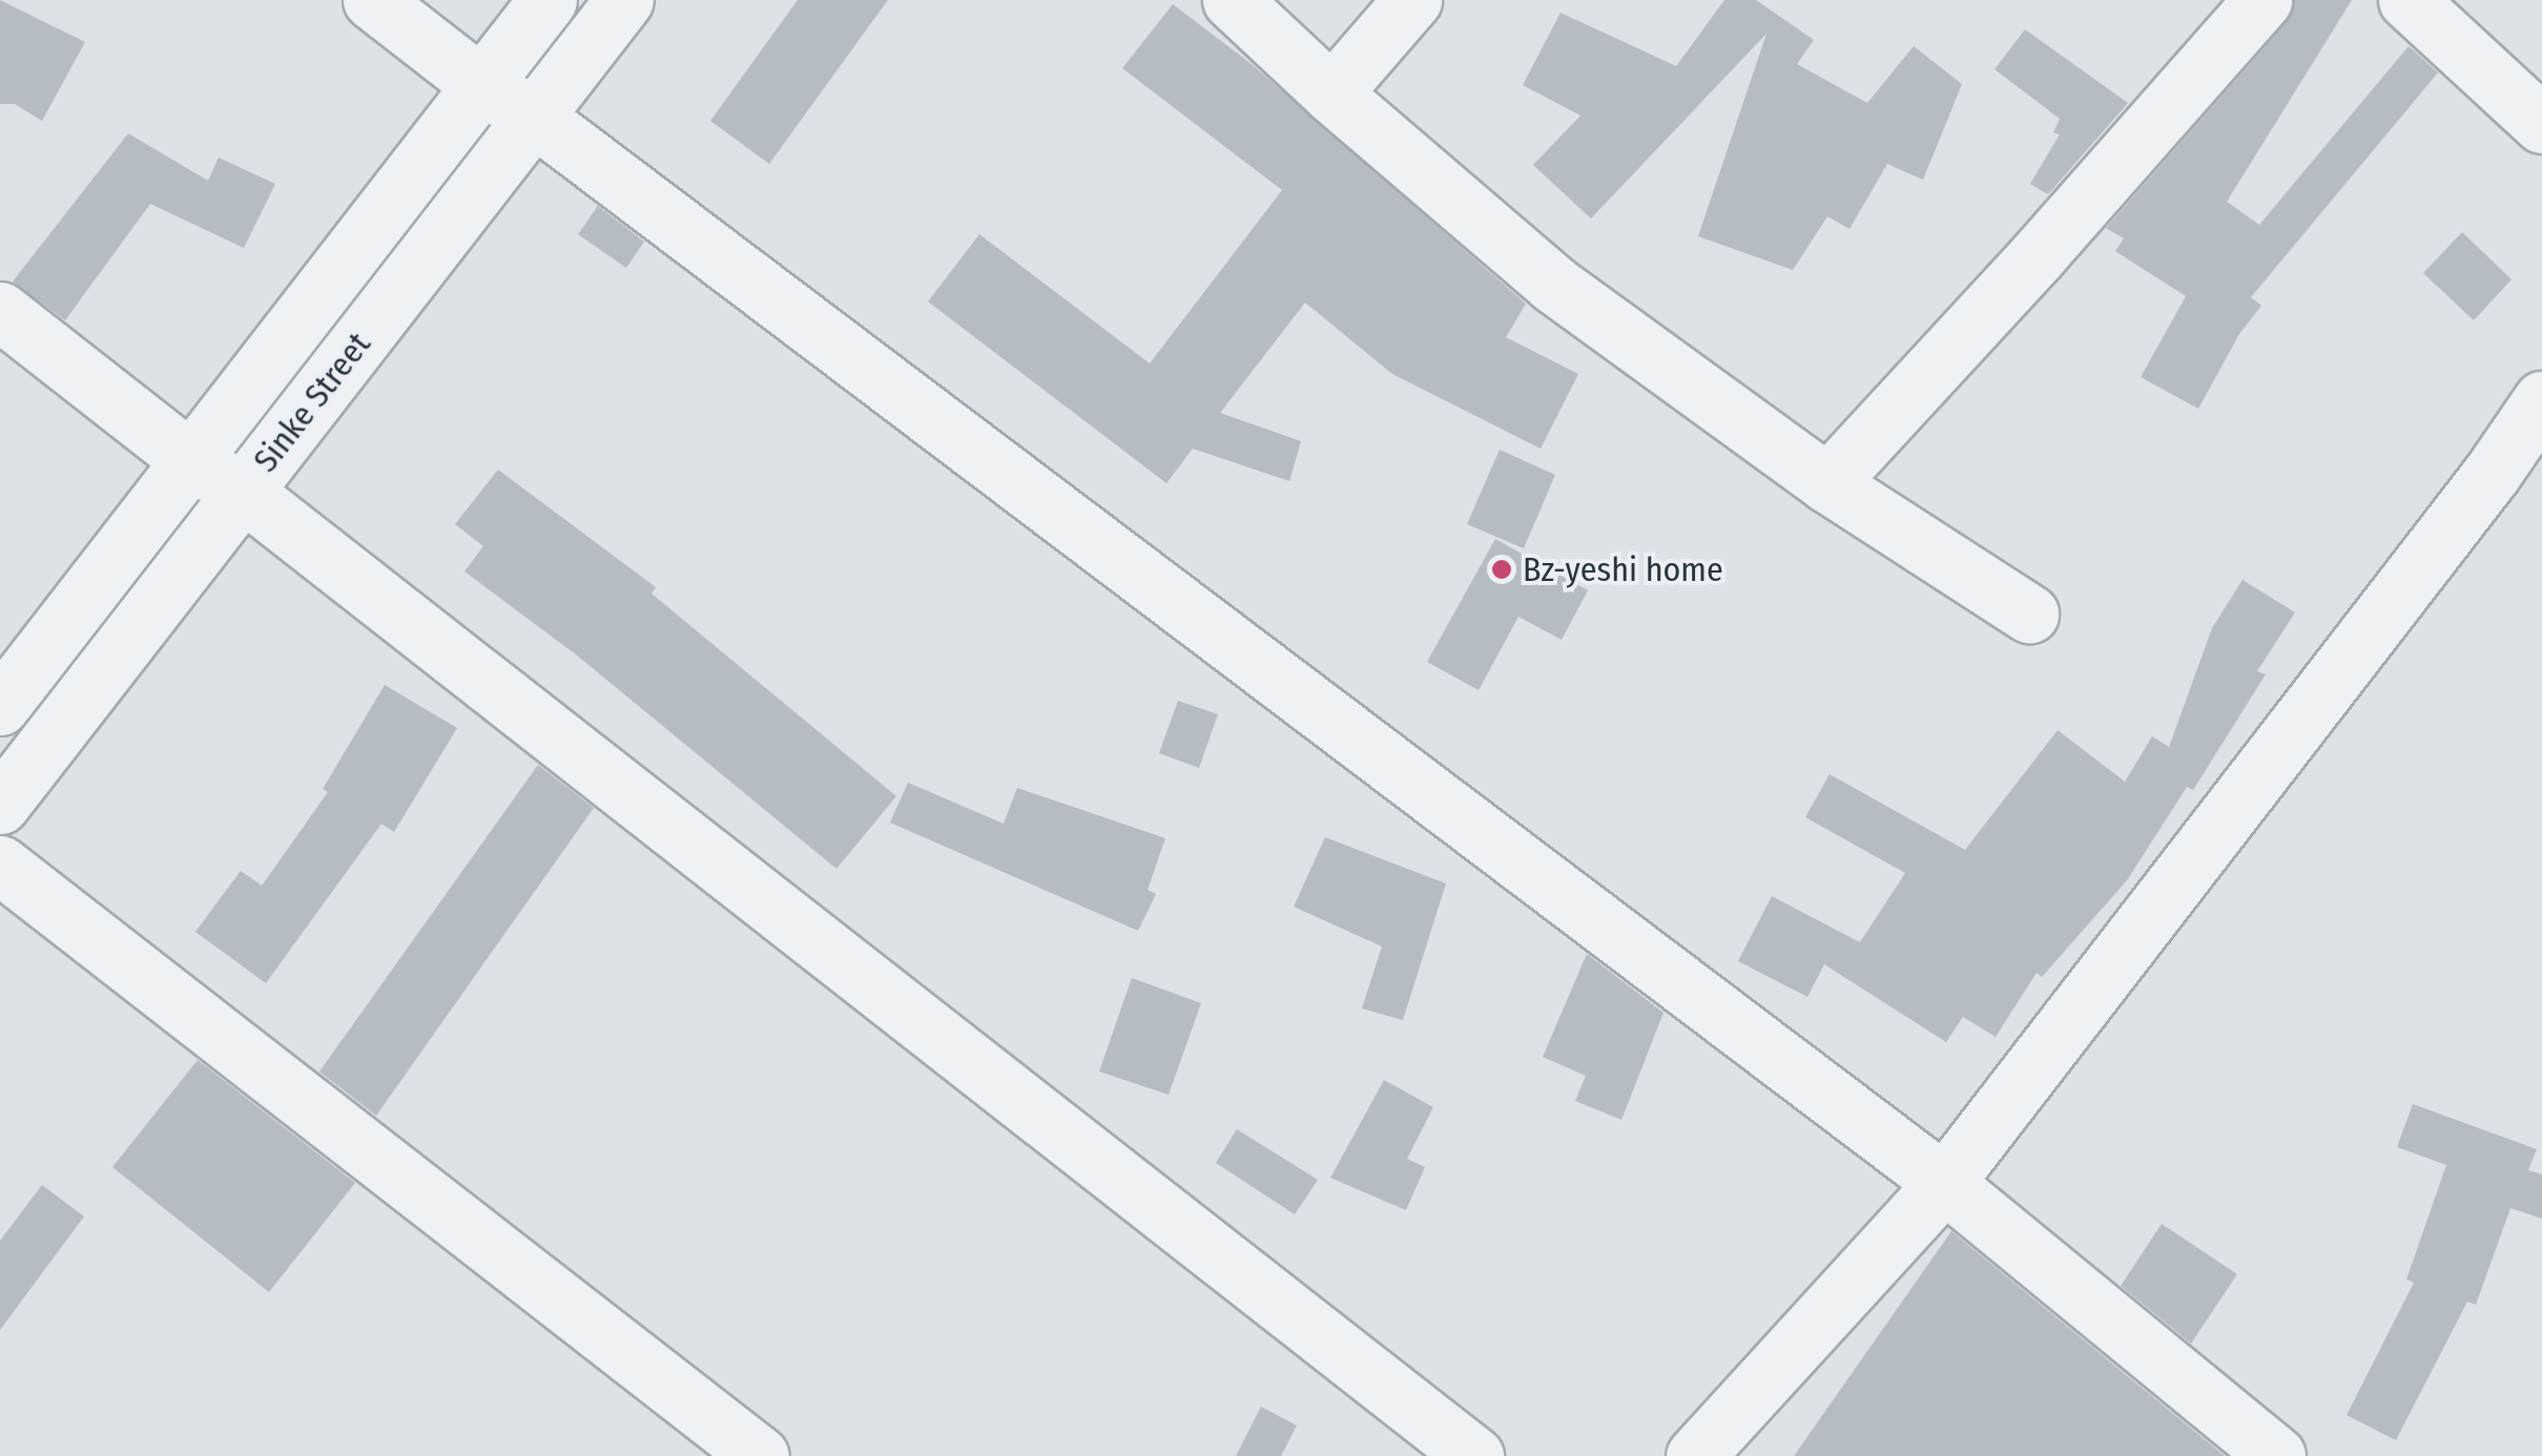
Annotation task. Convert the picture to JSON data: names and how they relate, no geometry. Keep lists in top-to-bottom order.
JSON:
{
  "streets": {
    "street": ["Sinke Street"]
  },
  "places": ["Bz-yeshi home"]
}
